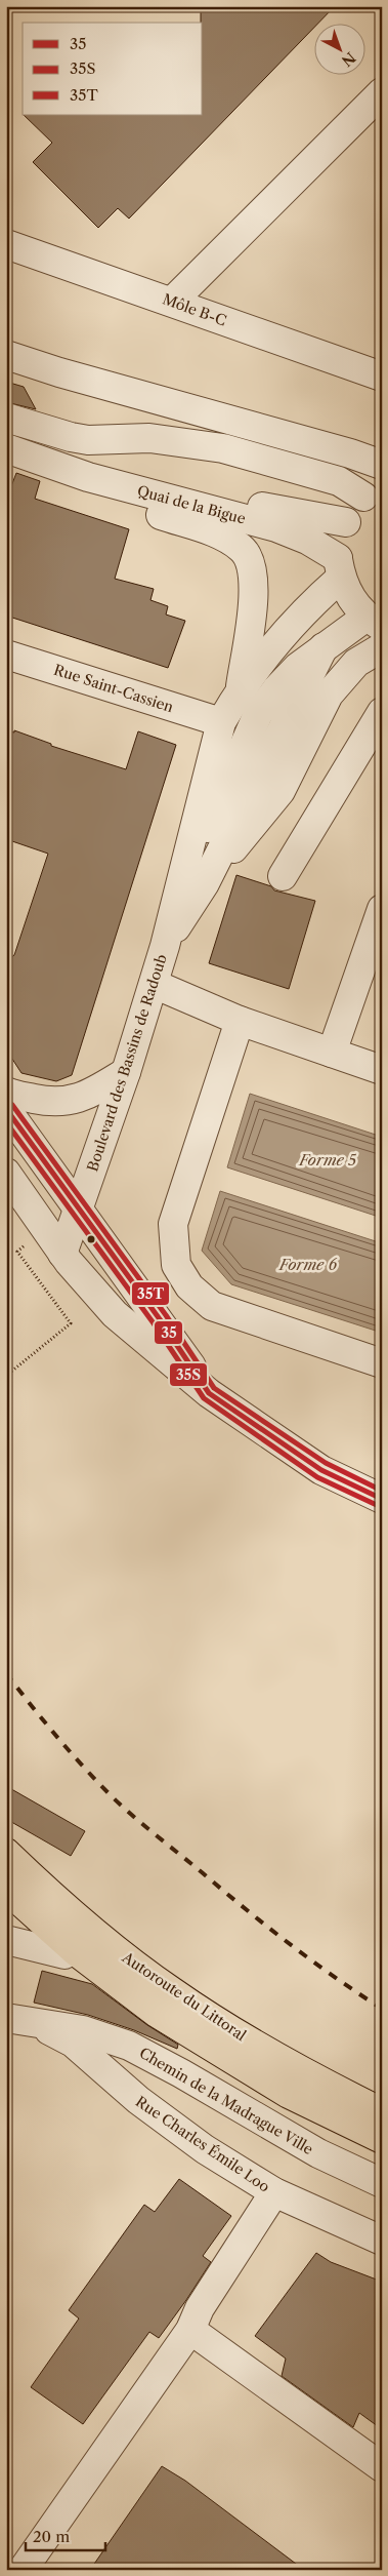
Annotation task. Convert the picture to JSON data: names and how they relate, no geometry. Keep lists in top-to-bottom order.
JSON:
{
  "streets": {
    "highway": ["Autoroute du Littoral"],
    "street": [
      "Môle B-C",
      "Quai de la Bigue",
      "Rue Saint-Cassien",
      "Boulevard des Bassins de Radoub",
      "Chemin de la Madrague Ville",
      "Rue Charles Émile Loo"
    ]
  },
  "crossings": [
    ["Quai de la Bigue", "Boulevard des Bassins de Radoub"],
    ["Rue Saint-Cassien", "Boulevard des Bassins de Radoub"],
    ["Chemin de la Madrague Ville", "Rue Charles Émile Loo"]
  ],
  "water": ["Forme 5", "Forme 6"],
  "lines": ["transit line 35T", "transit line 35", "transit line 35S"],
  "legend": ["35", "35S", "35T"],
  "scale_bar": "20 m",
  "north": "bottom right"
}
